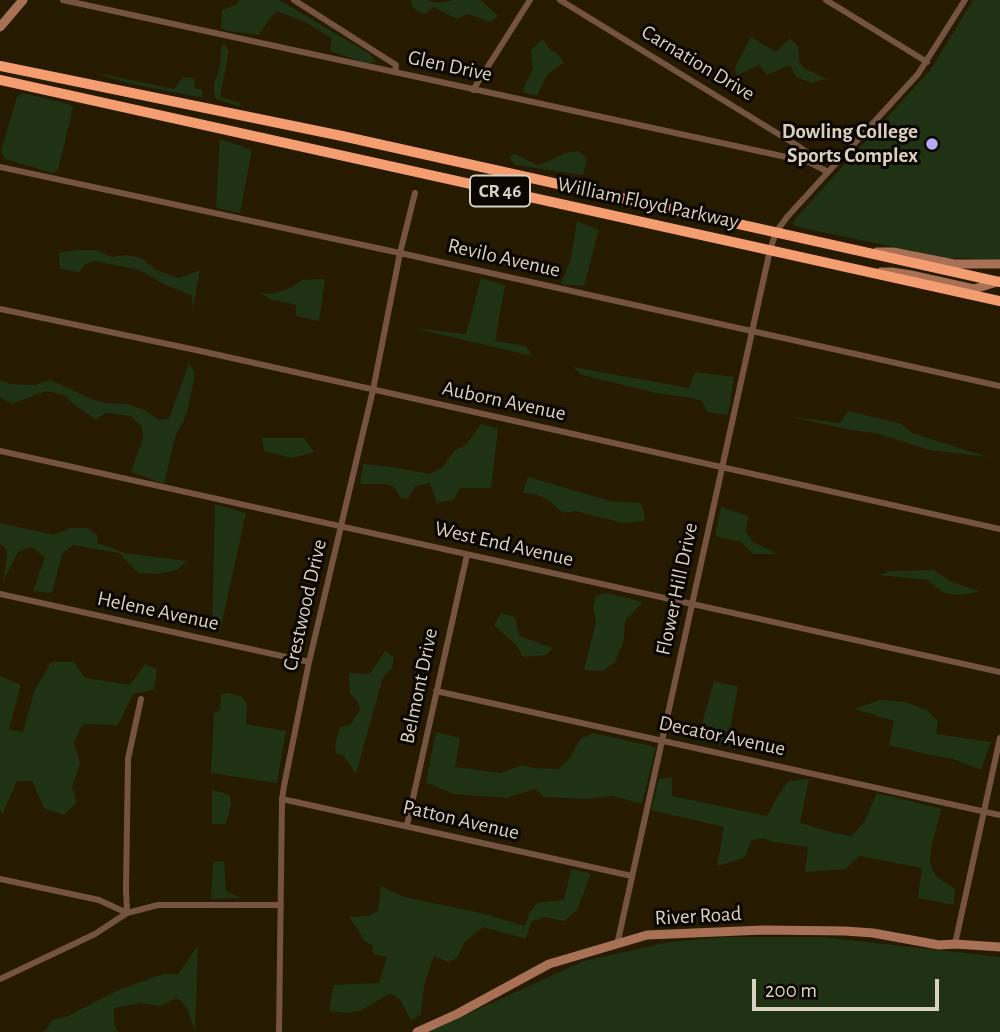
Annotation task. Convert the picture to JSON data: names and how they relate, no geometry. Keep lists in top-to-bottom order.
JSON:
{
  "streets": {
    "highway": ["CR 46", "William Floyd Parkway"],
    "street": [
      "Carnation Drive",
      "Glen Drive",
      "Revilo Avenue",
      "Auborn Avenue",
      "West End Avenue",
      "Flower Hill Drive",
      "Crestwood Drive",
      "Helene Avenue",
      "Belmont Drive",
      "Decator Avenue",
      "Patton Avenue",
      "River Road"
    ]
  },
  "crossings": [
    ["Carnation Drive", "Glen Drive"],
    ["William Floyd Parkway", "Flower Hill Drive"],
    ["Revilo Avenue", "Flower Hill Drive"],
    ["Revilo Avenue", "Crestwood Drive"],
    ["Auborn Avenue", "Flower Hill Drive"],
    ["Auborn Avenue", "Crestwood Drive"],
    ["West End Avenue", "Flower Hill Drive"],
    ["West End Avenue", "Crestwood Drive"],
    ["West End Avenue", "Belmont Drive"],
    ["Flower Hill Drive", "Decator Avenue"],
    ["Flower Hill Drive", "Patton Avenue"],
    ["Flower Hill Drive", "River Road"],
    ["Crestwood Drive", "Helene Avenue"],
    ["Crestwood Drive", "Patton Avenue"],
    ["Belmont Drive", "Decator Avenue"],
    ["Belmont Drive", "Patton Avenue"]
  ],
  "places": ["Dowling College Sports Complex"],
  "scale_bar": "200 m"
}
